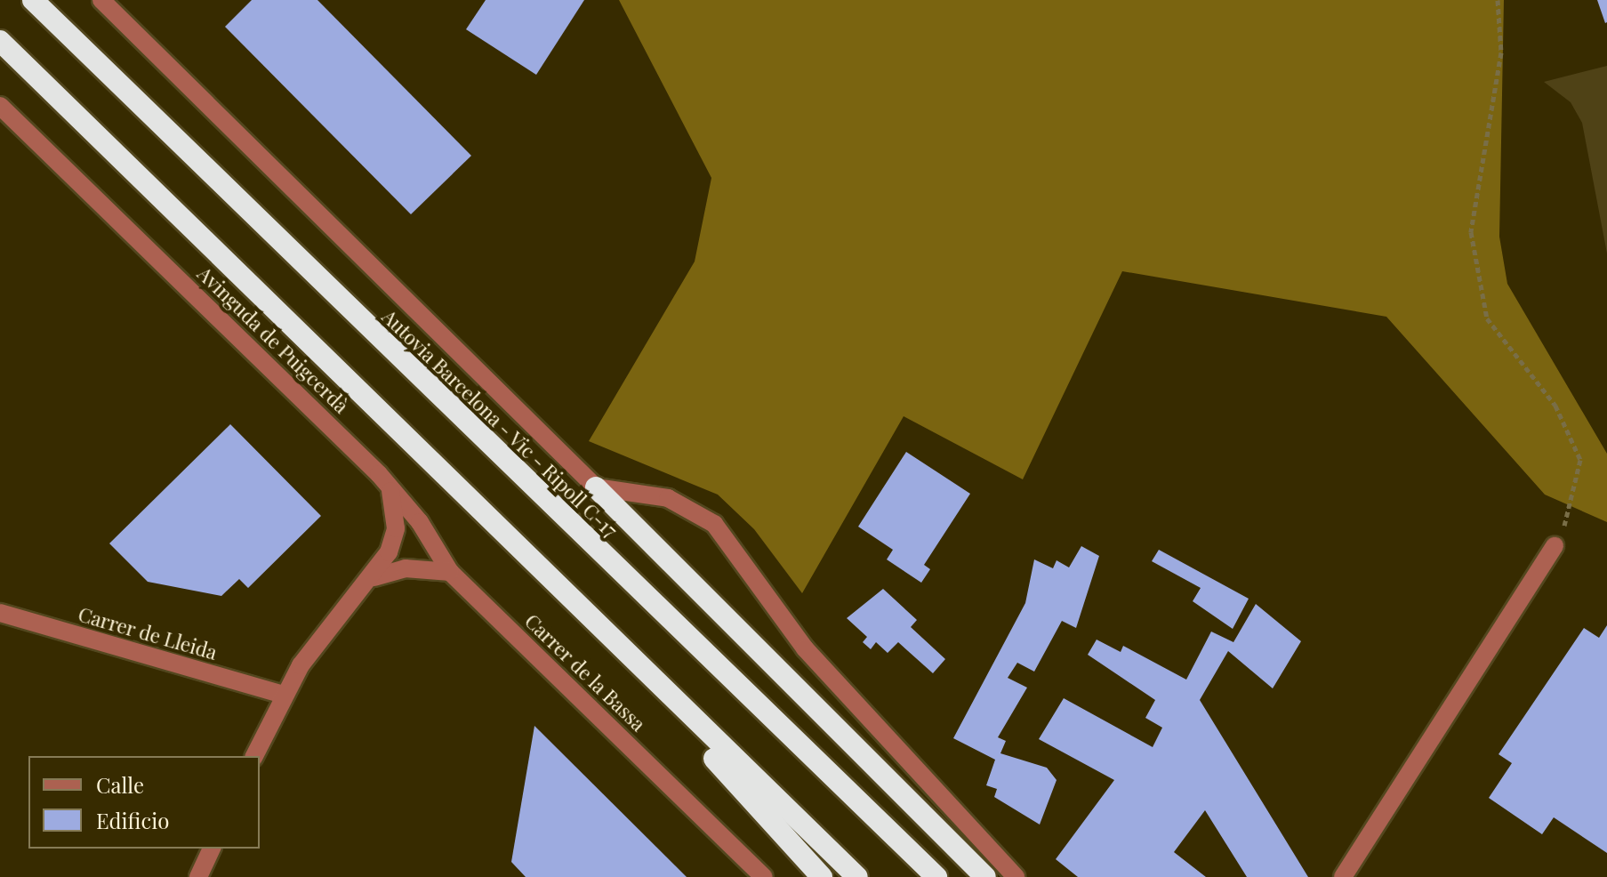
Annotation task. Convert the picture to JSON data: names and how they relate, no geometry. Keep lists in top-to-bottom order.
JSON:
{
  "streets": {
    "highway": ["Autovia Barcelona - Vic - Ripoll C-17"],
    "street": ["Avinguda de Puigcerdà", "Carrer de Lleida", "Carrer de la Bassa"]
  },
  "crossings": [
    ["Avinguda de Puigcerdà", "Carrer de la Bassa"]
  ],
  "legend": ["Calle", "Edificio"]
}
